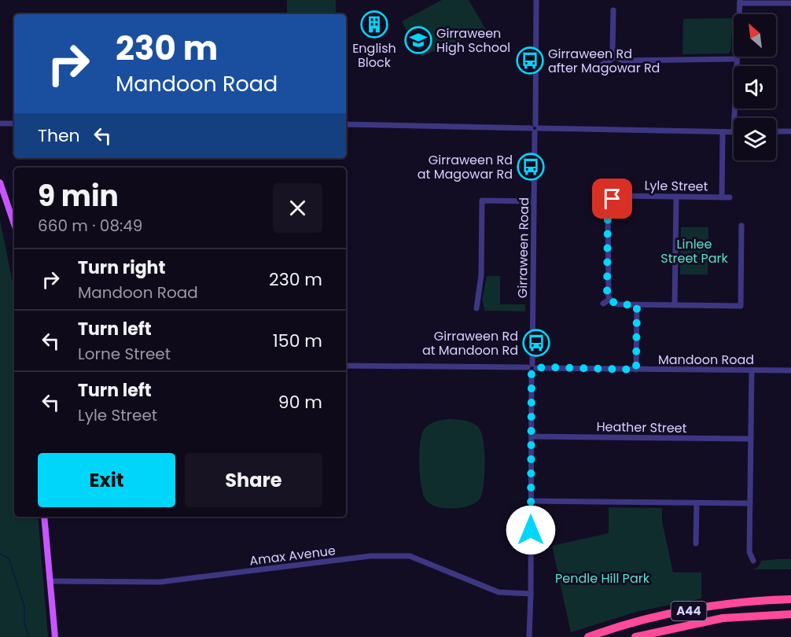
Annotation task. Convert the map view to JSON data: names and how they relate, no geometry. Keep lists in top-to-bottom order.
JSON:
{
  "streets": {
    "highway": ["A44"],
    "street": [
      "Lyle Street",
      "Girraween Road",
      "Mandoon Road",
      "Heather Street",
      "Amax Avenue"
    ]
  },
  "crossings": [
    ["Girraween Road", "Mandoon Road"],
    ["Girraween Road", "Heather Street"],
    ["Girraween Road", "Amax Avenue"]
  ],
  "parks": ["Linlee Street Park", "Pendle Hill Park"],
  "places": {
    "building": ["English Block"],
    "school or university": ["Girraween High School"],
    "bus stop": ["Girraween Rd after Magowar Rd", "Girraween Rd at Magowar Rd", "Girraween Rd at Mandoon Rd"]
  },
  "north": "top left",
  "page": {
    "turn": ["230 m", "Mandoon Road"],
    "then": "Then",
    "heading": ["9 min", "660 m · 08:49"],
    "list": [
      {
        "name": "Turn right",
        "note": "Mandoon Road",
        "value": "230 m"
      },
      {
        "name": "Turn left",
        "note": "Lorne Street",
        "value": "150 m"
      },
      {
        "name": "Turn left",
        "note": "Lyle Street",
        "value": "90 m"
      }
    ],
    "buttons": ["Exit", "Share"]
  }
}
